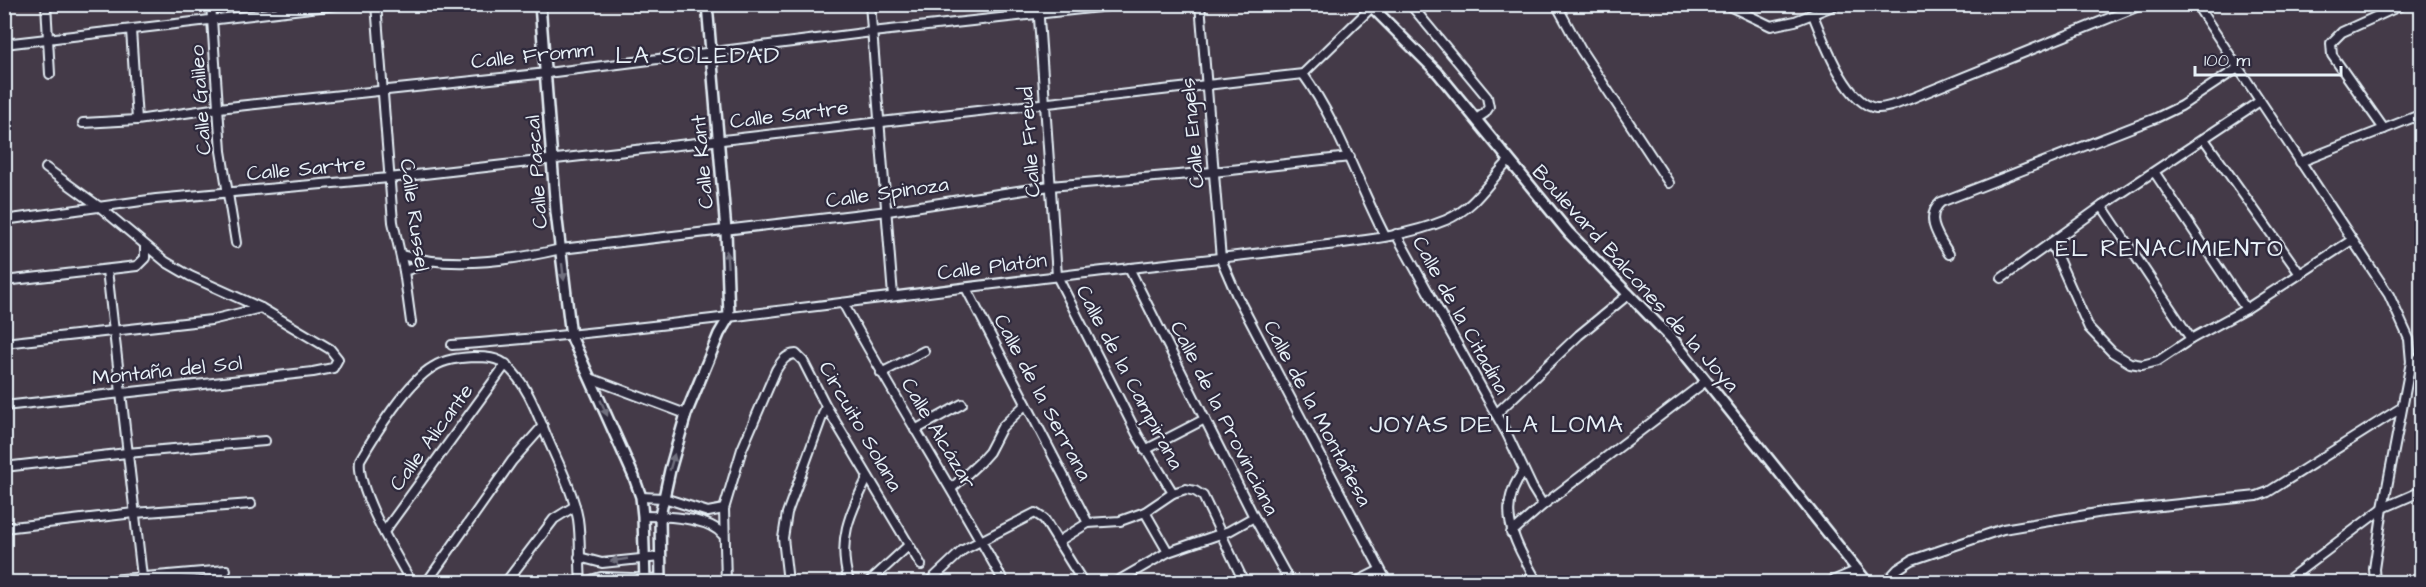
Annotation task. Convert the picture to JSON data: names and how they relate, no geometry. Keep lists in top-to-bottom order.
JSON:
{
  "streets": {
    "street": [
      "Calle Fromm",
      "Calle Galileo",
      "Calle Sartre",
      "Calle Engels",
      "Calle Freud",
      "Calle Kant",
      "Calle Pascal",
      "Calle Spinoza",
      "Calle Russel",
      "Calle Platón",
      "Boulevard Balcones de la Joya",
      "Calle de la Citadina",
      "Montaña del Sol",
      "Calle de la Campirana",
      "Calle de la Serrana",
      "Calle de la Montañesa",
      "Calle de la Provinciana",
      "Circuito Solana",
      "Calle Alcázar",
      "Calle Alicante"
    ]
  },
  "crossings": [
    ["Calle Fromm", "Calle Galileo"],
    ["Calle Fromm", "Calle Freud"],
    ["Calle Fromm", "Calle Kant"],
    ["Calle Fromm", "Calle Pascal"],
    ["Calle Fromm", "Calle Russel"],
    ["Calle Galileo", "Calle Sartre"],
    ["Calle Sartre", "Calle Engels"],
    ["Calle Sartre", "Calle Freud"],
    ["Calle Sartre", "Calle Kant"],
    ["Calle Sartre", "Calle Pascal"],
    ["Calle Sartre", "Calle Russel"],
    ["Calle Sartre", "Calle de la Citadina"],
    ["Calle Engels", "Calle Spinoza"],
    ["Calle Engels", "Calle Platón"],
    ["Calle Engels", "Calle de la Montañesa"],
    ["Calle Freud", "Calle Spinoza"],
    ["Calle Freud", "Calle Platón"],
    ["Calle Freud", "Calle de la Campirana"],
    ["Calle Kant", "Calle Spinoza"],
    ["Calle Kant", "Calle Platón"],
    ["Calle Pascal", "Calle Spinoza"],
    ["Calle Pascal", "Calle Platón"],
    ["Calle Spinoza", "Calle Russel"],
    ["Calle Spinoza", "Calle de la Citadina"],
    ["Calle Platón", "Boulevard Balcones de la Joya"],
    ["Calle Platón", "Calle de la Citadina"],
    ["Calle Platón", "Calle de la Campirana"],
    ["Calle Platón", "Calle de la Serrana"],
    ["Calle Platón", "Calle de la Montañesa"],
    ["Calle Platón", "Calle de la Provinciana"],
    ["Calle Platón", "Calle Alcázar"]
  ],
  "districts": ["LA SOLEDAD", "EL RENACIMIENTO", "JOYAS DE LA LOMA"],
  "scale_bar": "100 m"
}
